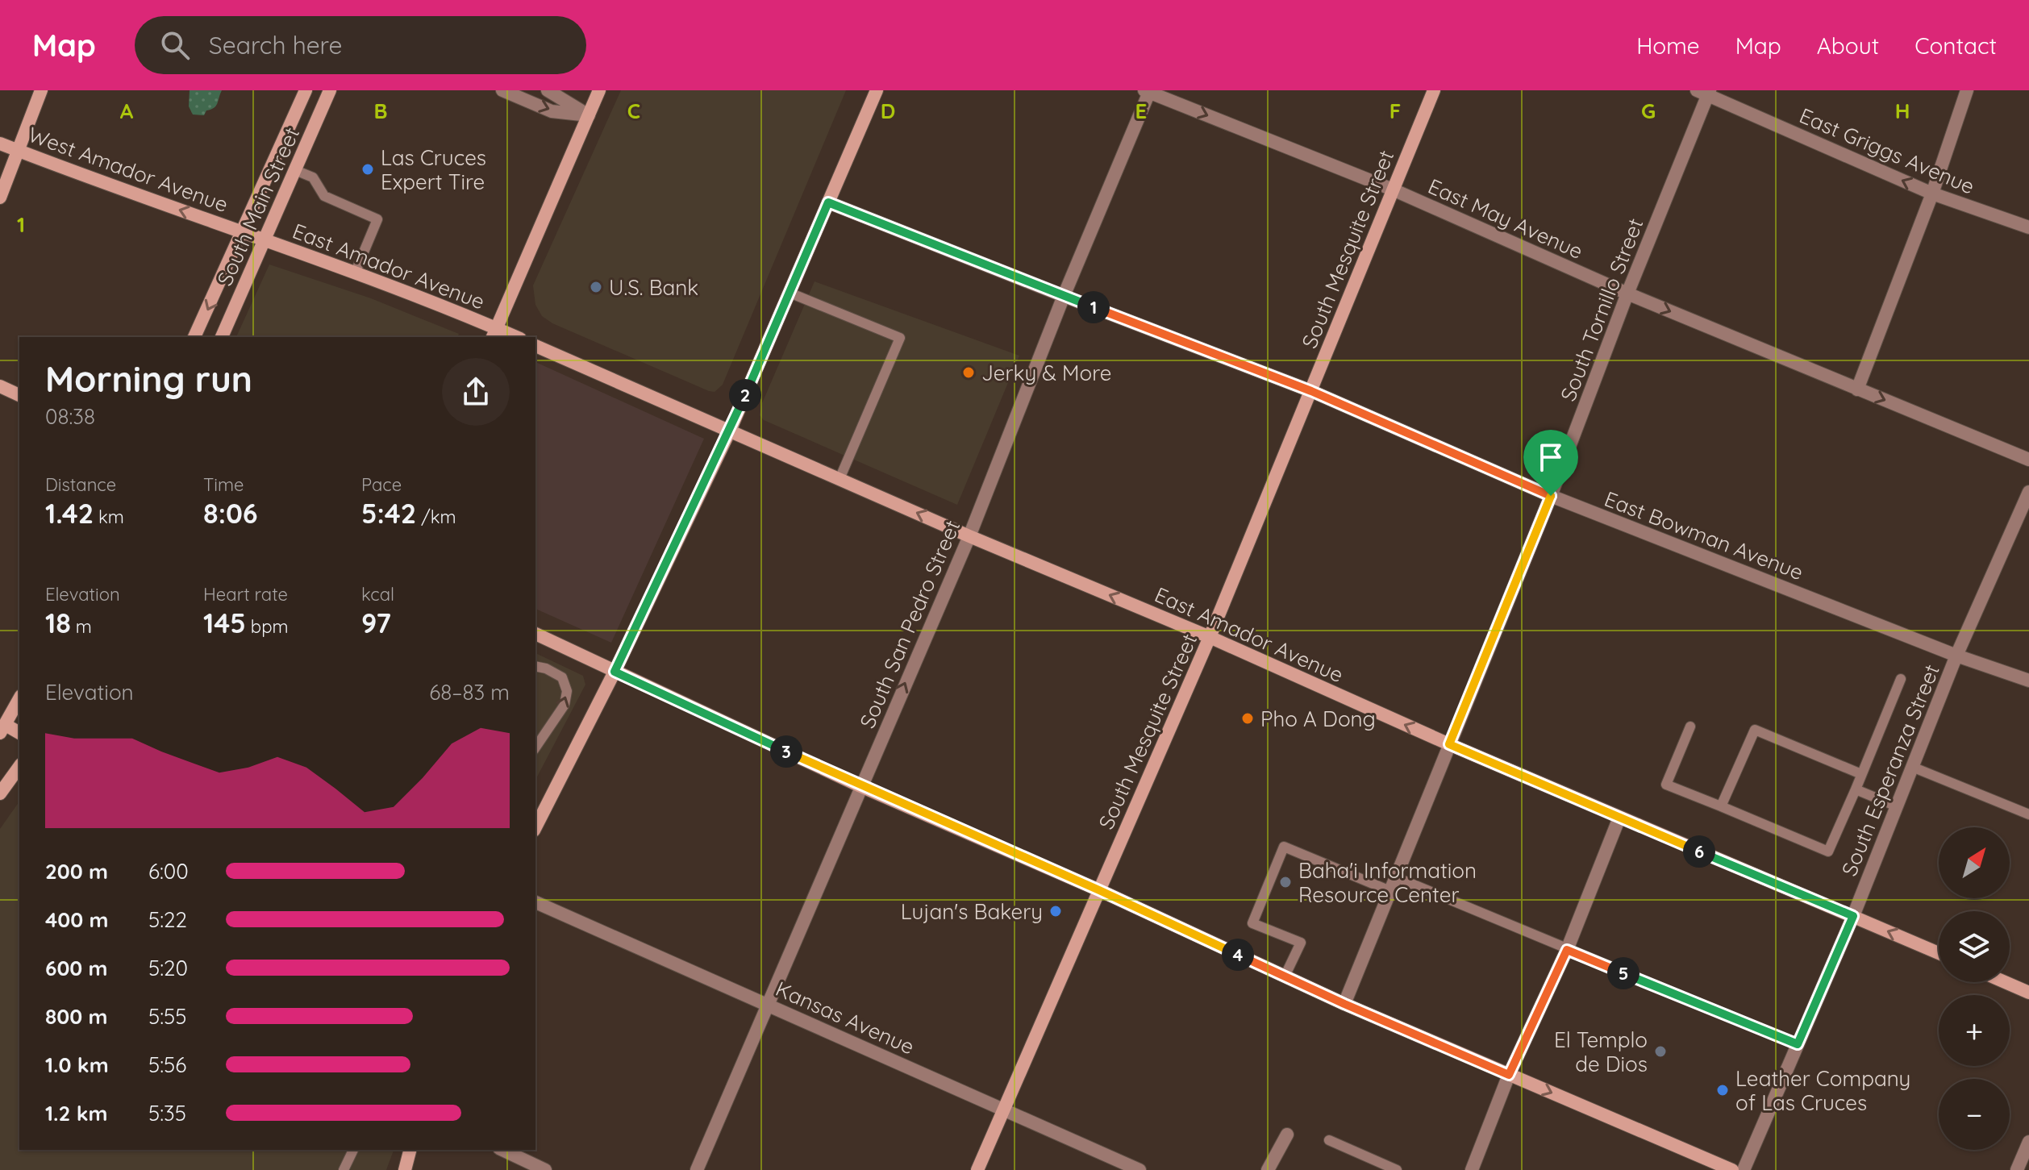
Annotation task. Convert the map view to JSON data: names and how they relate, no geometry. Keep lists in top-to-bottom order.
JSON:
{
  "streets": {
    "main road": [
      "West Amador Avenue",
      "South Main Street",
      "South Mesquite Street",
      "East Amador Avenue"
    ],
    "street": [
      "East Griggs Avenue",
      "East May Avenue",
      "South Tornillo Street",
      "East Bowman Avenue",
      "South San Pedro Street",
      "South Esperanza Street",
      "Kansas Avenue"
    ]
  },
  "crossings": [
    ["East Griggs Avenue", "South Tornillo Street"],
    ["West Amador Avenue", "South Main Street"],
    ["West Amador Avenue", "East Amador Avenue"],
    ["South Main Street", "East Amador Avenue"],
    ["East May Avenue", "South Mesquite Street"],
    ["East May Avenue", "South Tornillo Street"],
    ["East May Avenue", "South San Pedro Street"],
    ["South Mesquite Street", "East Amador Avenue"],
    ["South Mesquite Street", "East Bowman Avenue"],
    ["South Mesquite Street", "Kansas Avenue"],
    ["East Amador Avenue", "South Tornillo Street"],
    ["East Amador Avenue", "South San Pedro Street"],
    ["East Amador Avenue", "South Esperanza Street"],
    ["South Tornillo Street", "East Bowman Avenue"],
    ["East Bowman Avenue", "South San Pedro Street"],
    ["East Bowman Avenue", "South Esperanza Street"],
    ["South San Pedro Street", "Kansas Avenue"]
  ],
  "one_way": [
    "East Griggs Avenue",
    "West Amador Avenue",
    "East May Avenue",
    "East Amador Avenue"
  ],
  "places": [
    "Las Cruces Expert Tire",
    "U.S. Bank",
    "Jerky & More",
    "Pho A Dong",
    "Baha'i Information Resource Center",
    "Lujan's Bakery",
    "El Templo de Dios",
    "Leather Company of Las Cruces"
  ],
  "north": "top right",
  "page": {
    "header": "Map",
    "search": "Search here",
    "nav": [
      "Home",
      "Map",
      "About",
      "Contact"
    ],
    "pins": [
      "1",
      "2",
      "3",
      "6",
      "4",
      "5"
    ],
    "heading": ["Morning run", "08:38"],
    "stats": [
      ["Distance", "1.42 km"],
      ["Time", "8:06"],
      ["Pace", "5:42 /km"],
      ["Elevation", "18 m"],
      ["Heart rate", "145 bpm"],
      ["kcal", "97"]
    ],
    "chart": ["Elevation", "68–83 m"],
    "map_buttons": ["+", "−"],
    "list": [
      {
        "name": "200 m",
        "note": "6:00"
      },
      {
        "name": "400 m",
        "note": "5:22"
      },
      {
        "name": "600 m",
        "note": "5:20"
      },
      {
        "name": "800 m",
        "note": "5:55"
      },
      {
        "name": "1.0 km",
        "note": "5:56"
      },
      {
        "name": "1.2 km",
        "note": "5:35"
      }
    ]
  },
  "grid": {
    "columns": [
      "A",
      "B",
      "C",
      "D",
      "E",
      "F",
      "G",
      "H"
    ],
    "rows": ["1"]
  }
}
